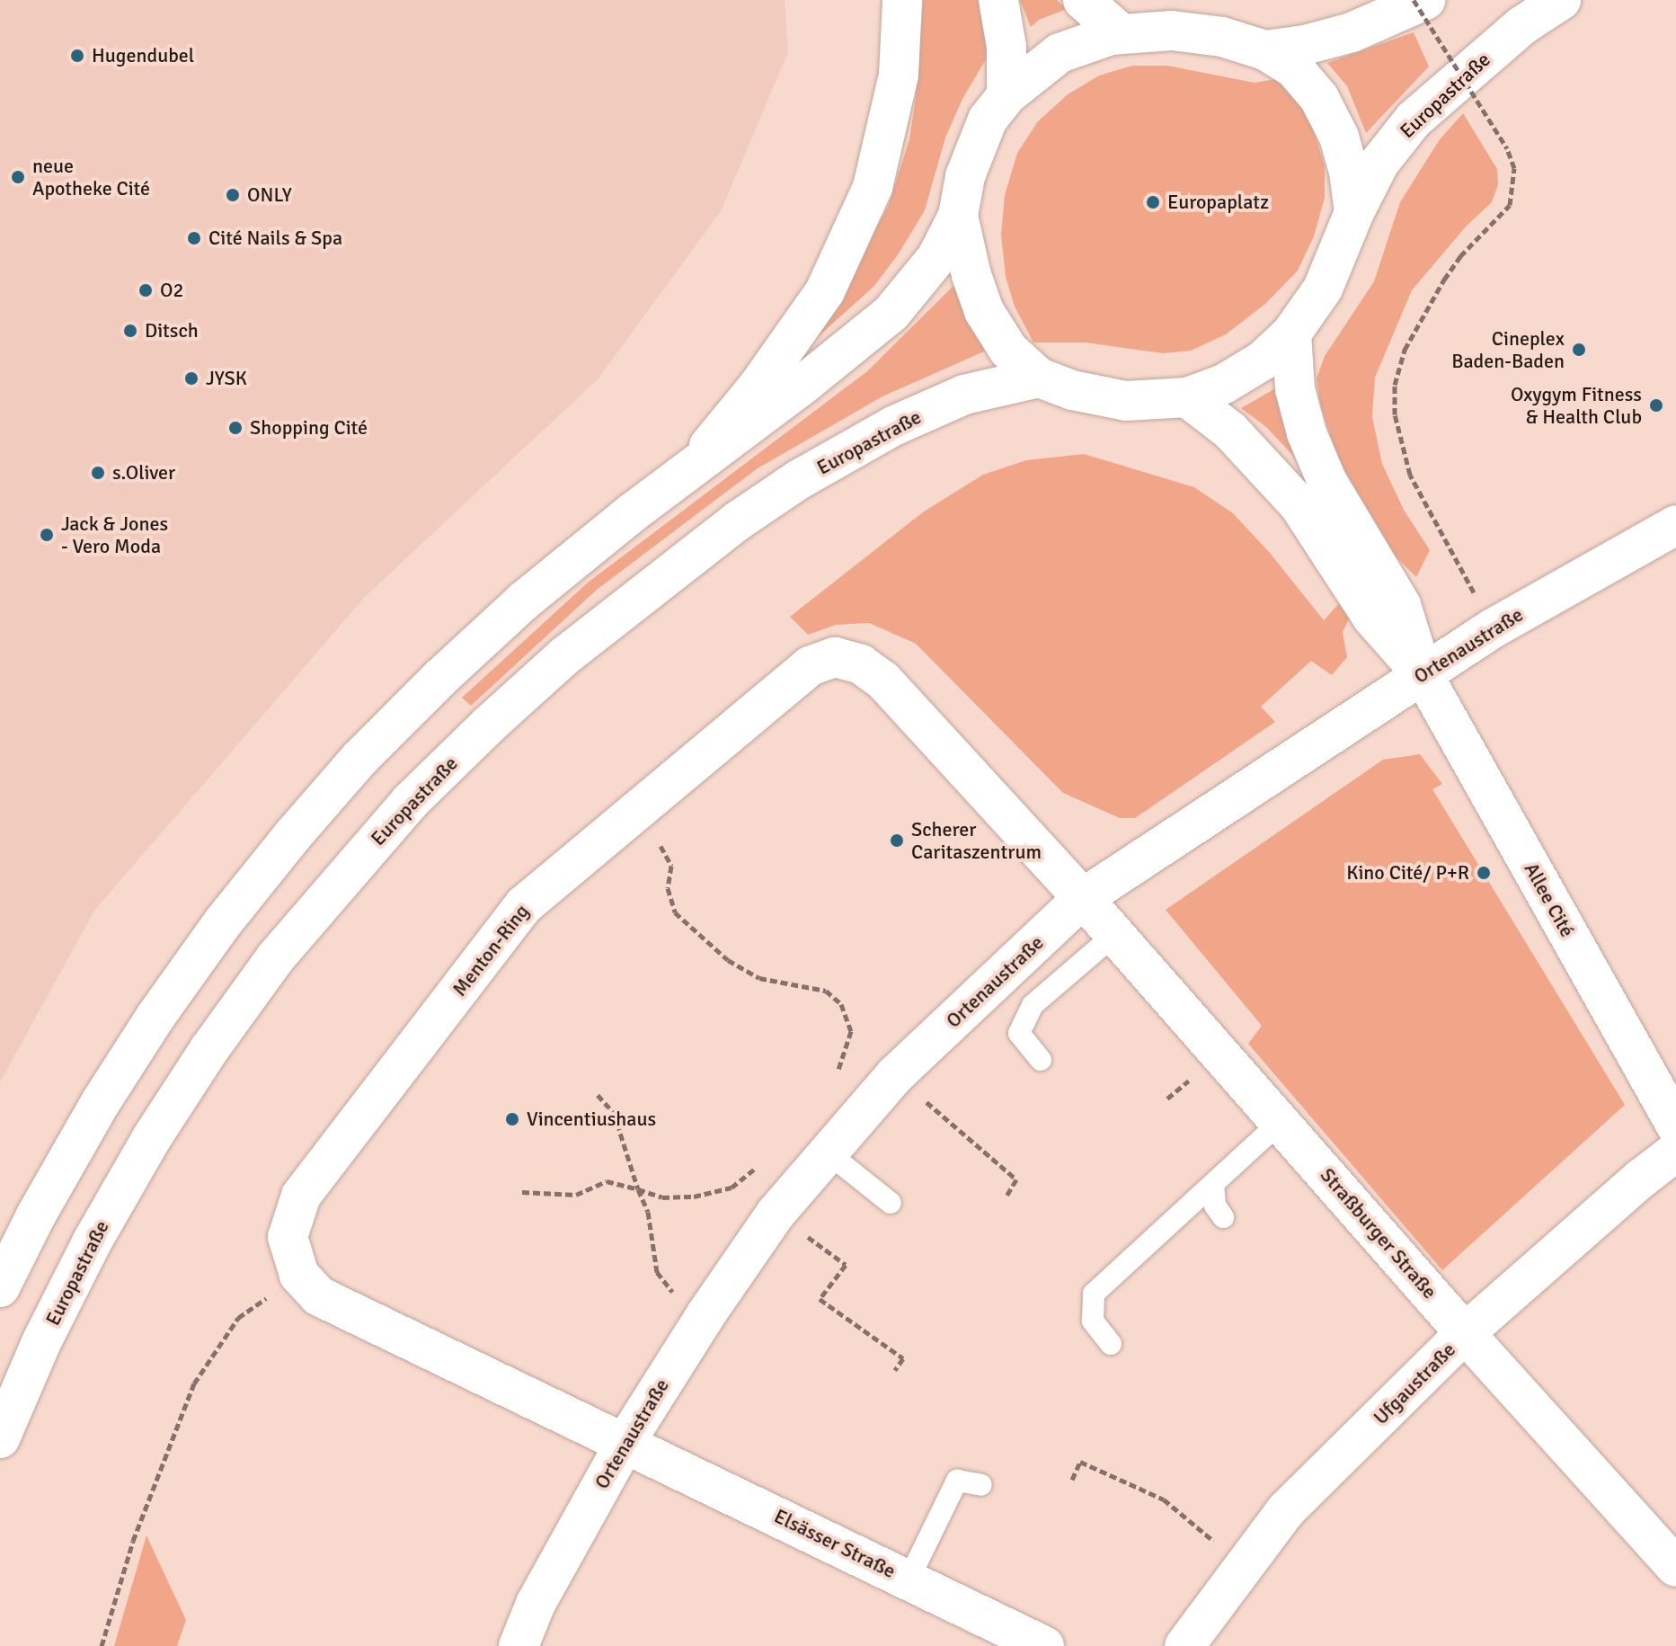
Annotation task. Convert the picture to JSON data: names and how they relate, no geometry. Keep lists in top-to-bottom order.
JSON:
{
  "streets": {
    "main road": [
      "Europastraße",
      "Ortenaustraße",
      "Allee Cité",
      "Menton-Ring",
      "Straßburger Straße",
      "Ufgaustraße",
      "Elsässer Straße"
    ]
  },
  "crossings": [
    ["Ortenaustraße", "Allee Cité"],
    ["Ortenaustraße", "Menton-Ring"],
    ["Ortenaustraße", "Straßburger Straße"],
    ["Ortenaustraße", "Elsässer Straße"],
    ["Menton-Ring", "Straßburger Straße"],
    ["Menton-Ring", "Elsässer Straße"],
    ["Straßburger Straße", "Ufgaustraße"]
  ],
  "places": [
    "Hugendubel",
    "neue Apotheke Cité",
    "ONLY",
    "Europaplatz",
    "Cité Nails & Spa",
    "O2",
    "Ditsch",
    "Cineplex Baden-Baden",
    "JYSK",
    "Oxygym Fitness & Health Club",
    "Shopping Cité",
    "s.Oliver",
    "Jack & Jones - Vero Moda",
    "Scherer Caritaszentrum",
    "Kino Cité/ P+R",
    "Vincentiushaus"
  ]
}
